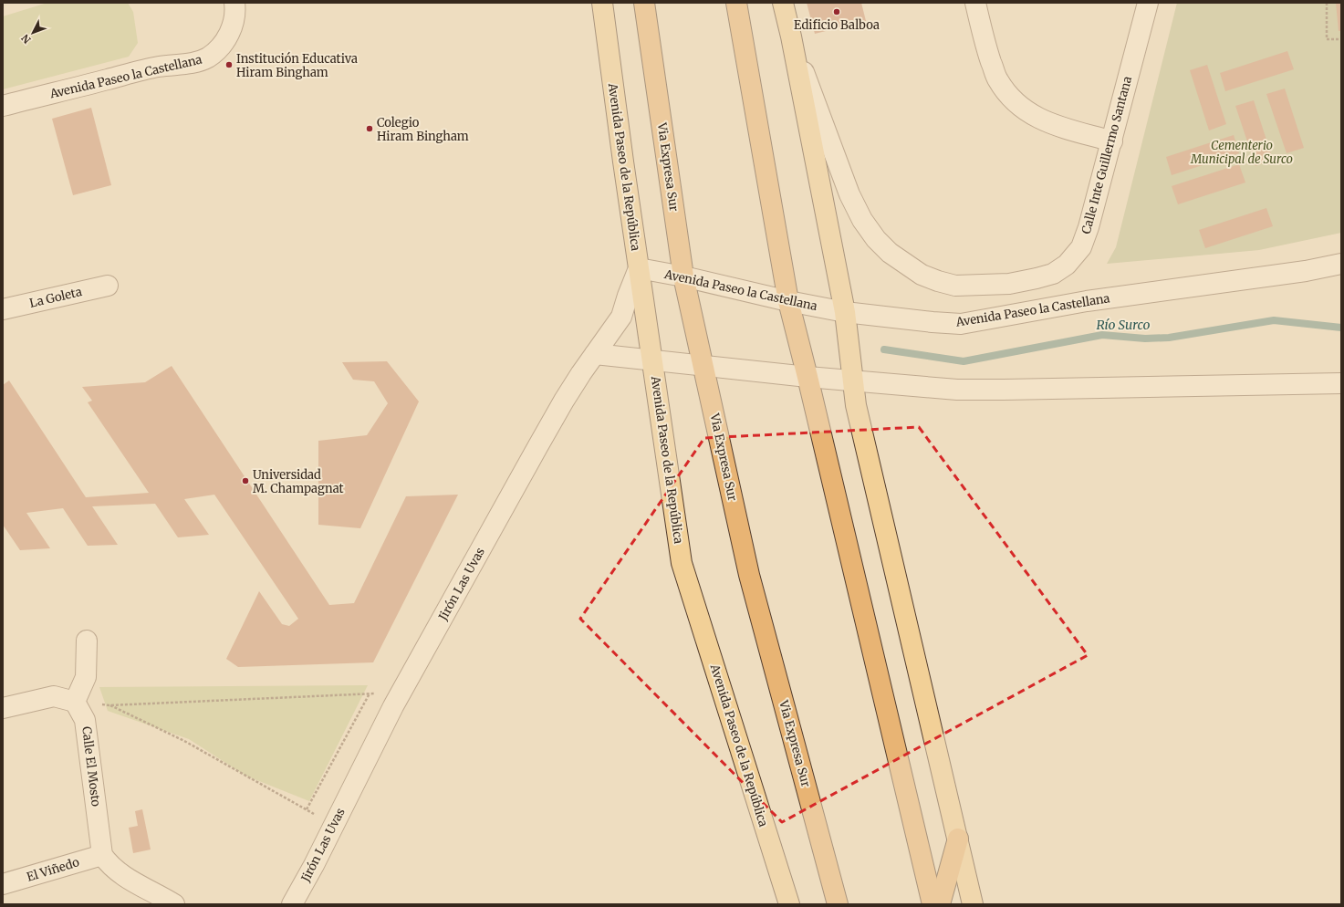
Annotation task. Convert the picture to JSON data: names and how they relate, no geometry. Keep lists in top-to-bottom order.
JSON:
{
  "streets": {
    "highway": ["Via Expresa Sur"],
    "main road": ["Avenida Paseo de la República"],
    "street": [
      "Avenida Paseo la Castellana",
      "Calle Inte Guillermo Santana",
      "La Goleta",
      "Jirón Las Uvas",
      "Calle El Mosto",
      "El Viñedo"
    ]
  },
  "crossings": [
    ["Avenida Paseo la Castellana", "Avenida Paseo de la República"],
    ["Avenida Paseo la Castellana", "Via Expresa Sur"],
    ["Avenida Paseo la Castellana", "Jirón Las Uvas"],
    ["Avenida Paseo de la República", "Jirón Las Uvas"],
    ["Calle El Mosto", "El Viñedo"]
  ],
  "water": ["Río Surco"],
  "parks": ["Cementerio Municipal de Surco"],
  "places": [
    "Edificio Balboa",
    "Institución Educativa Hiram Bingham",
    "Colegio Hiram Bingham",
    "Universidad M. Champagnat"
  ],
  "north": "bottom left"
}
